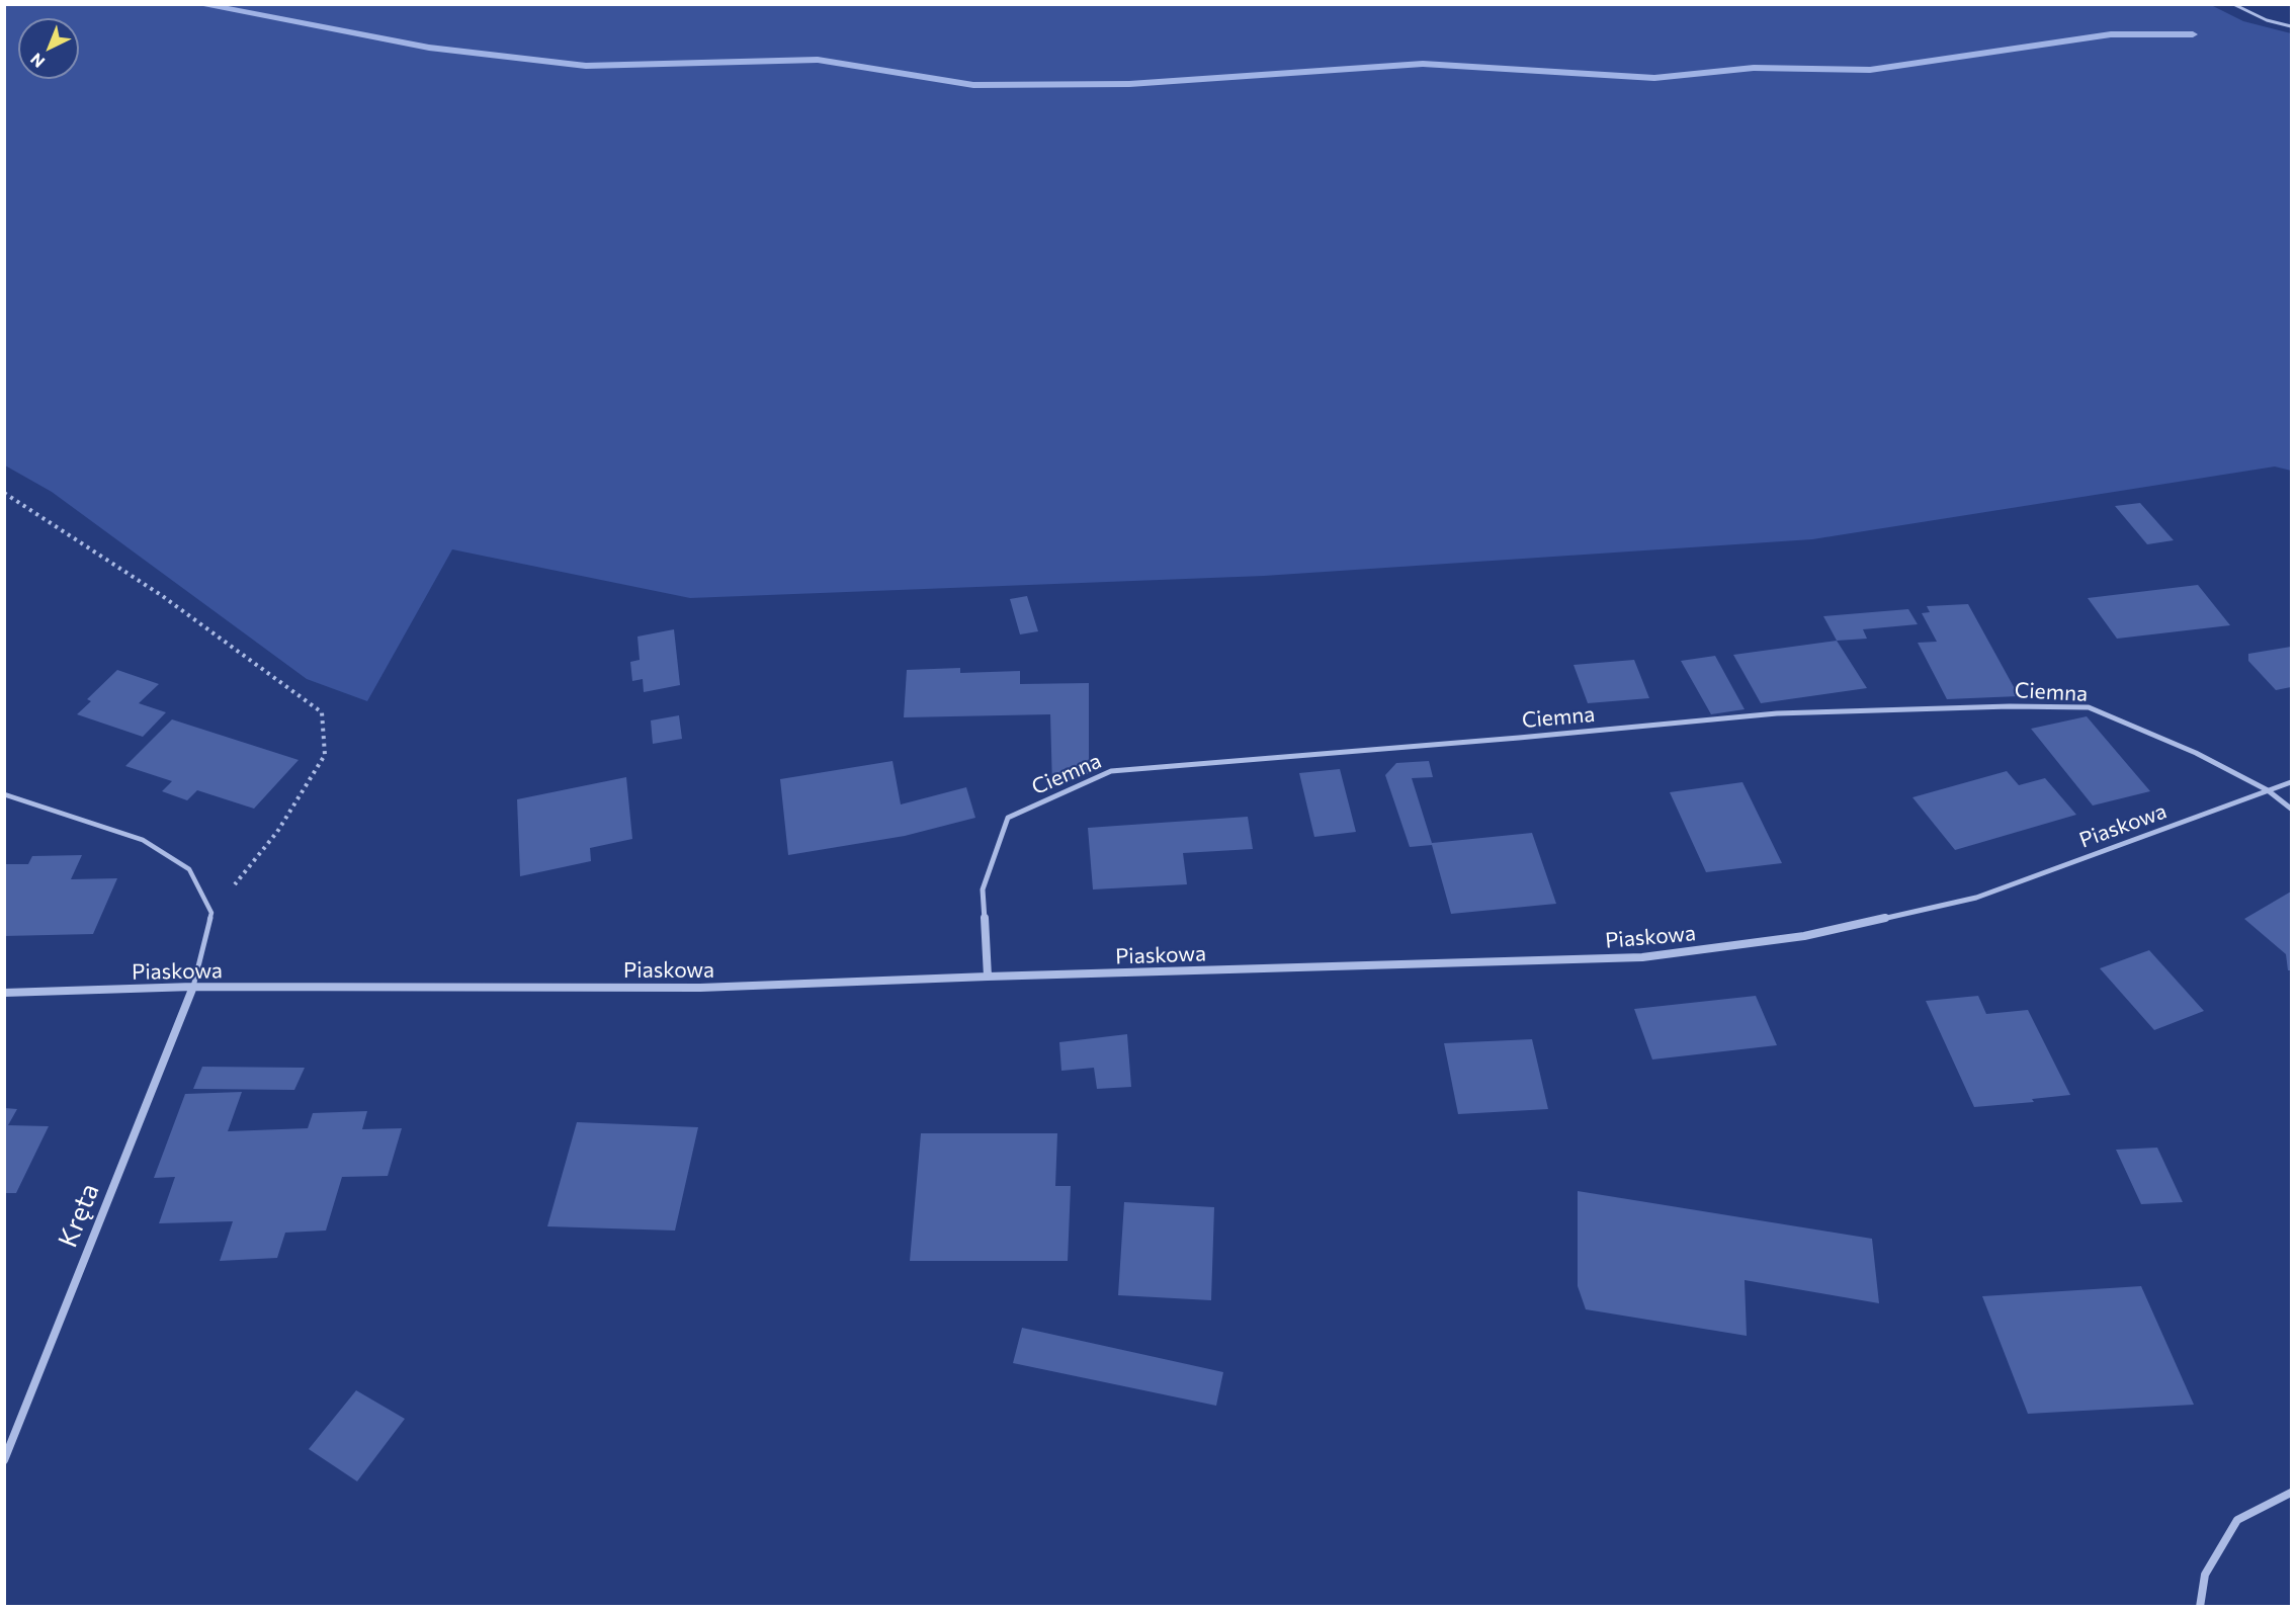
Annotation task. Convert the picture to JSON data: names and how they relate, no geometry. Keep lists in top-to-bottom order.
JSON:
{
  "streets": {
    "street": ["Ciemna", "Piaskowa", "Kręta"]
  },
  "crossings": [
    ["Ciemna", "Piaskowa"],
    ["Piaskowa", "Kręta"]
  ],
  "north": "bottom left"
}
